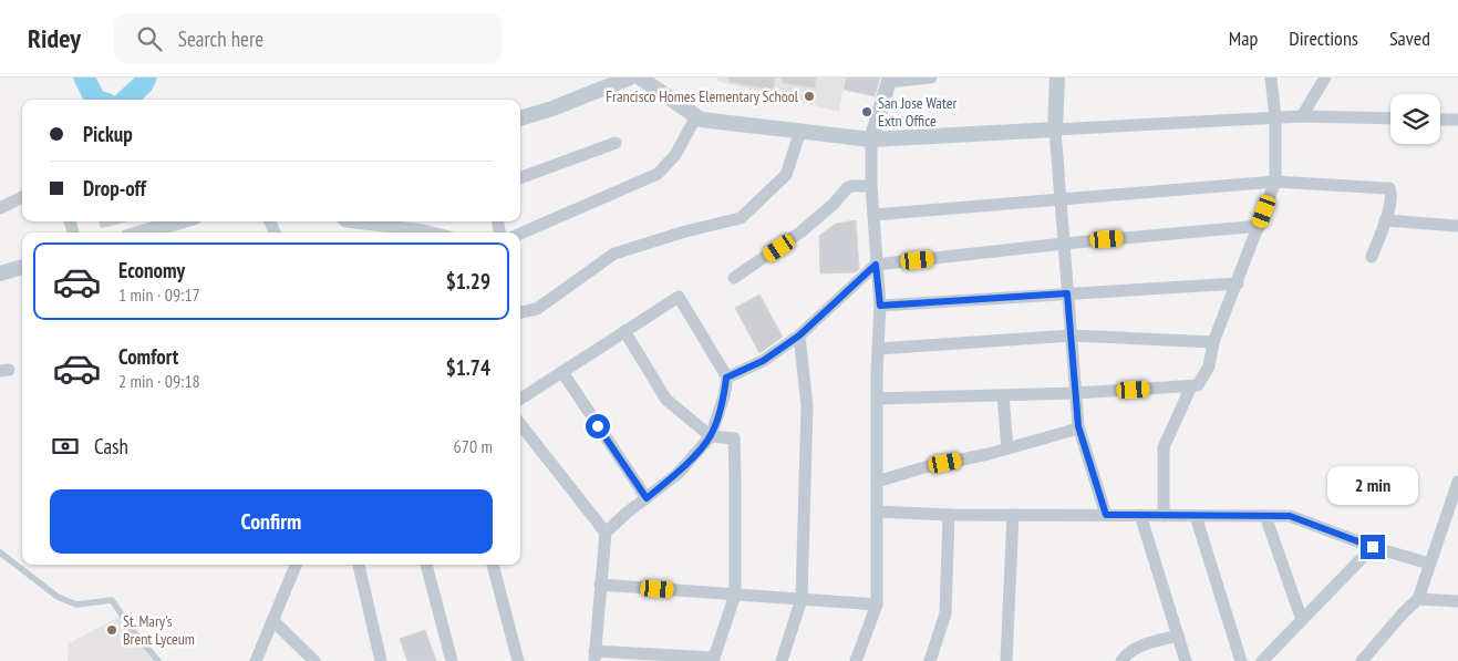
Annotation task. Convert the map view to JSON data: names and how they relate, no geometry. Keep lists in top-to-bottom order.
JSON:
{
  "places": ["Francisco Homes Elementary School", "San Jose Water Extn Office", "St. Mary's Brent Lyceum"],
  "page": {
    "header": "Ridey",
    "search": "Search here",
    "nav": ["Map", "Directions", "Saved"],
    "banner": ["Pickup", "Drop-off"],
    "list": [
      {
        "name": "Economy",
        "note": "1 min · 09:17",
        "value": "$1.29"
      },
      {
        "name": "Comfort",
        "note": "2 min · 09:18",
        "value": "$1.74"
      }
    ],
    "pay": ["Cash", "670 m"],
    "bubble": "2 min",
    "buttons": "Confirm"
  }
}
